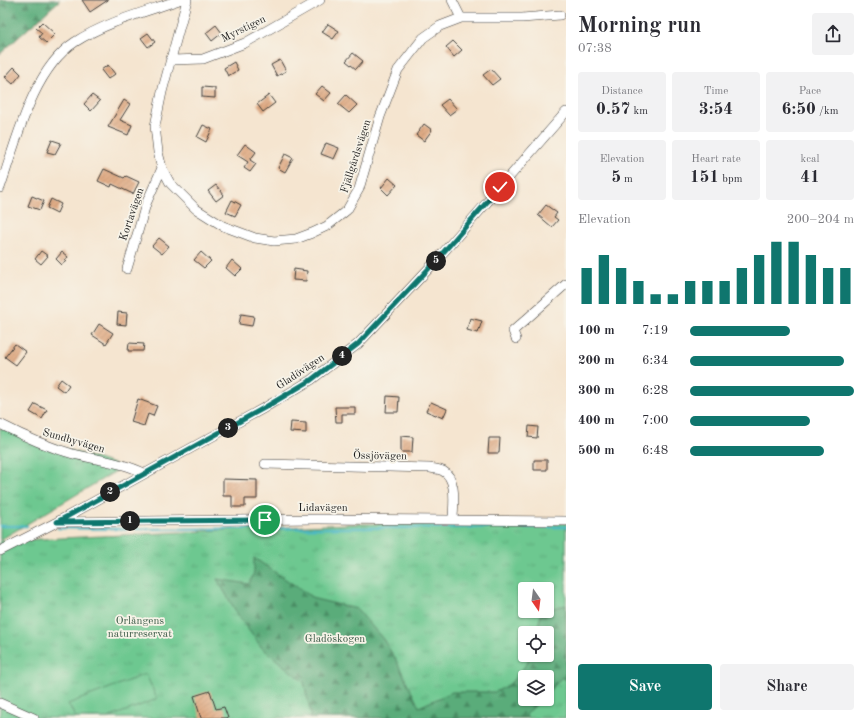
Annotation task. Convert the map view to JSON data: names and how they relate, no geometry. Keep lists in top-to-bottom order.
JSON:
{
  "streets": {
    "street": [
      "Myrstigen",
      "Fjällgårdsvägen",
      "Kortavägen",
      "Gladövägen",
      "Sundbyvägen",
      "Össjövägen",
      "Lidavägen"
    ]
  },
  "crossings": [
    ["Myrstigen", "Fjällgårdsvägen"],
    ["Fjällgårdsvägen", "Kortavägen"],
    ["Gladövägen", "Sundbyvägen"],
    ["Gladövägen", "Lidavägen"],
    ["Össjövägen", "Lidavägen"]
  ],
  "parks": ["Orlångens naturreservat", "Gladöskogen"],
  "north": "bottom",
  "page": {
    "heading": ["Morning run", "07:38"],
    "stats": [
      ["Distance", "0.57 km"],
      ["Time", "3:54"],
      ["Pace", "6:50 /km"],
      ["Elevation", "5 m"],
      ["Heart rate", "151 bpm"],
      ["kcal", "41"]
    ],
    "chart": ["Elevation", "200–204 m"],
    "pins": [
      "5",
      "4",
      "3",
      "2",
      "1"
    ],
    "list": [
      {
        "name": "100 m",
        "note": "7:19"
      },
      {
        "name": "200 m",
        "note": "6:34"
      },
      {
        "name": "300 m",
        "note": "6:28"
      },
      {
        "name": "400 m",
        "note": "7:00"
      },
      {
        "name": "500 m",
        "note": "6:48"
      }
    ],
    "buttons": ["Save", "Share"]
  }
}
